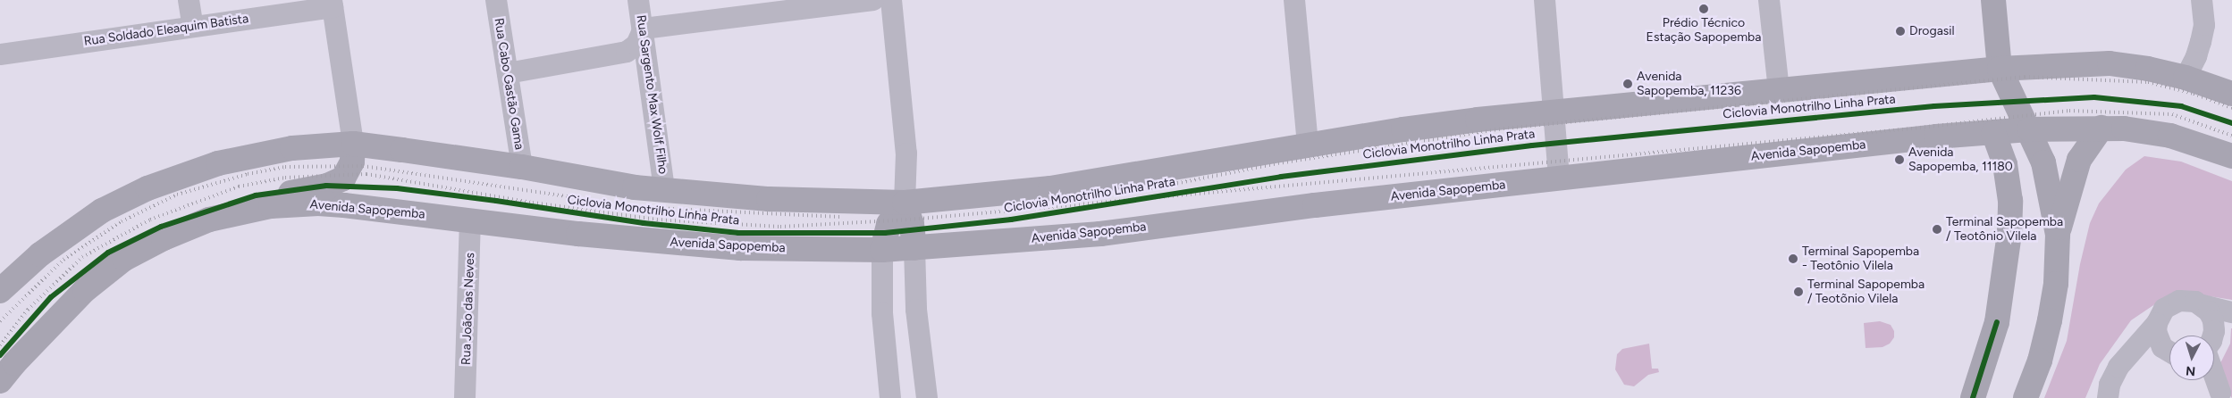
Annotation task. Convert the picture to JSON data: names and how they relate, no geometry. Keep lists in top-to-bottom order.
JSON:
{
  "streets": {
    "main road": ["Avenida Sapopemba"],
    "street": [
      "Rua Soldado Eleaquim Batista",
      "Rua Cabo Gastão Gama",
      "Rua Sargento Max Wolf Filho",
      "Rua João das Neves"
    ],
    "cycle path": ["Ciclovia Monotrilho Linha Prata"]
  },
  "crossings": [
    ["Avenida Sapopemba", "Rua João das Neves"]
  ],
  "places": [
    "Prédio Técnico Estação Sapopemba",
    "Drogasil",
    "Avenida Sapopemba, 11236",
    "Avenida Sapopemba, 11180",
    "Terminal Sapopemba / Teotônio Vilela",
    "Terminal Sapopemba - Teotônio Vilela",
    "Terminal Sapopemba / Teotõnio Vilela"
  ],
  "north": "bottom"
}
